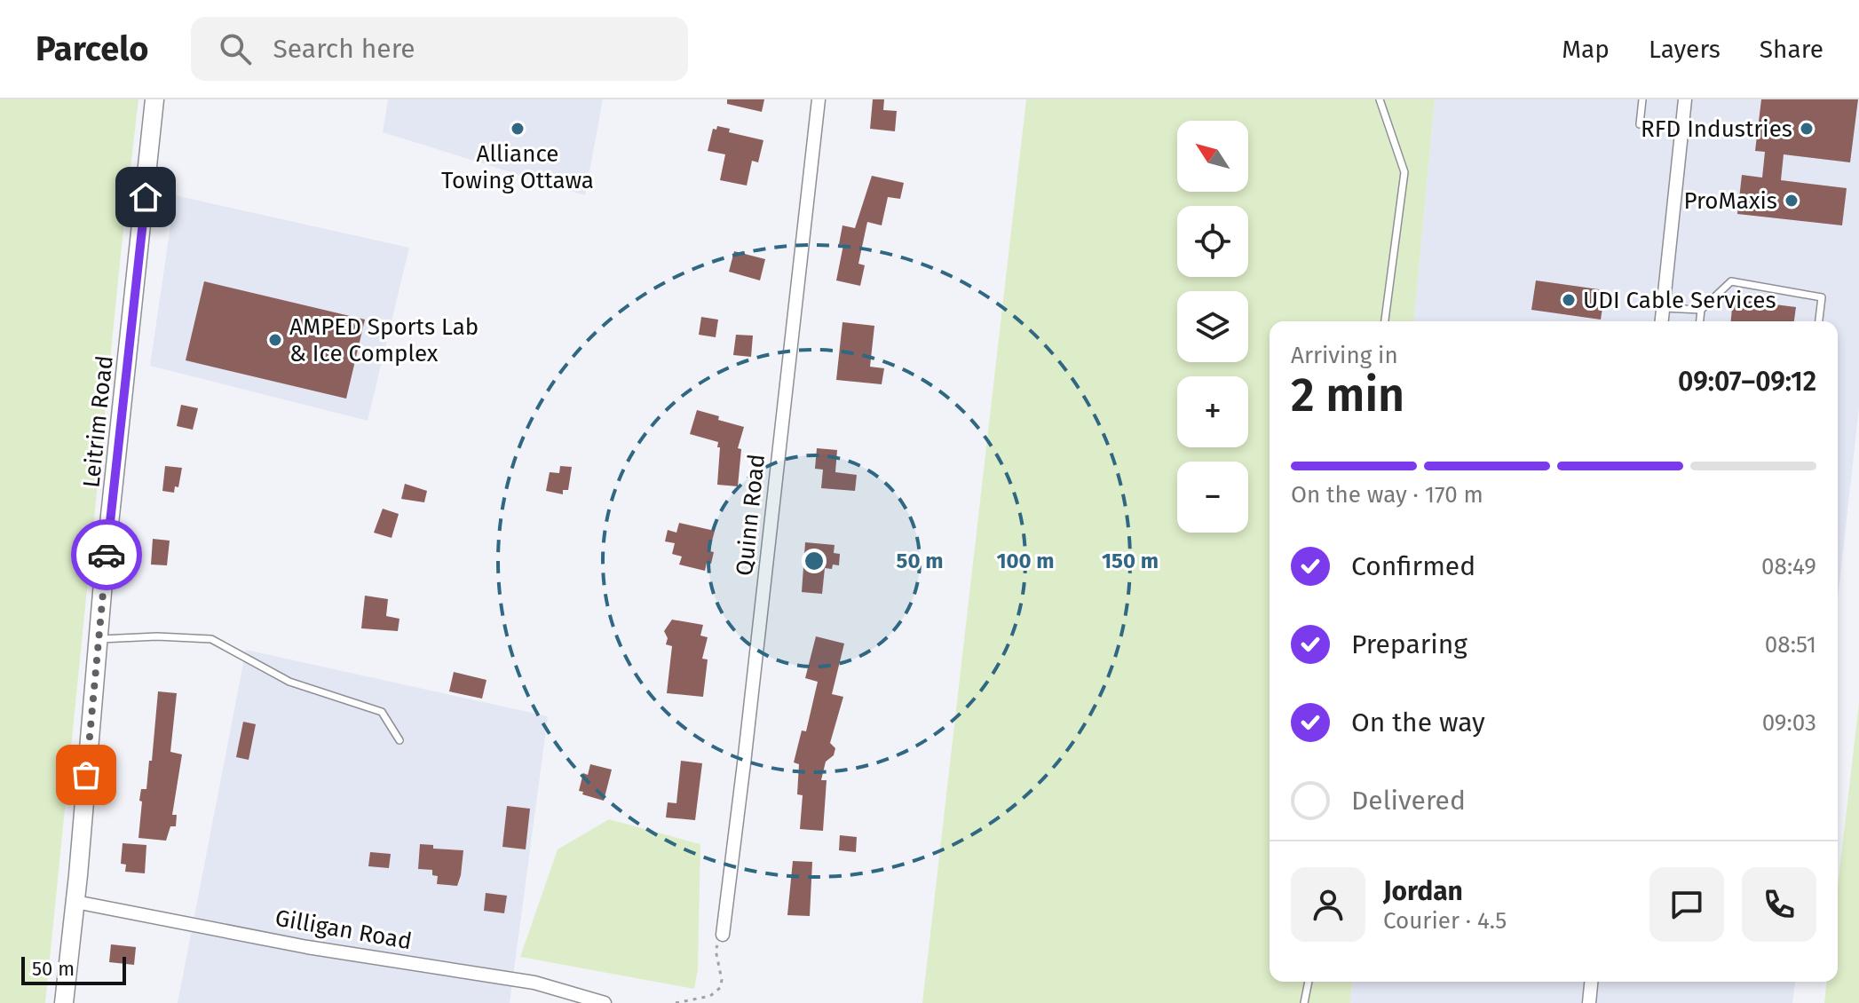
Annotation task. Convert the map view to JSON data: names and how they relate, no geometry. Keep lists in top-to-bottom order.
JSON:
{
  "streets": {
    "main road": ["Leitrim Road"],
    "street": ["Quinn Road", "Gilligan Road"]
  },
  "crossings": [
    ["Leitrim Road", "Gilligan Road"]
  ],
  "places": [
    "Alliance Towing Ottawa",
    "RFD Industries",
    "ProMaxis",
    "UDI Cable Services",
    "AMPED Sports Lab & Ice Complex"
  ],
  "scale_bar": "50 m",
  "north": "top left",
  "page": {
    "header": "Parcelo",
    "search": "Search here",
    "nav": ["Map", "Layers", "Share"],
    "map_buttons": ["+", "−"],
    "heading": ["2 min", "Arriving in", "09:07–09:12"],
    "panel": ["Jordan", "Courier · 4.5"],
    "bar": "On the way · 170 m",
    "list": [
      ["Confirmed", "08:49"],
      ["Preparing", "08:51"],
      ["On the way", "09:03"],
      "Delivered"
    ],
    "scale": "50 m"
  },
  "rings": ["50 m", "100 m", "150 m"]
}
